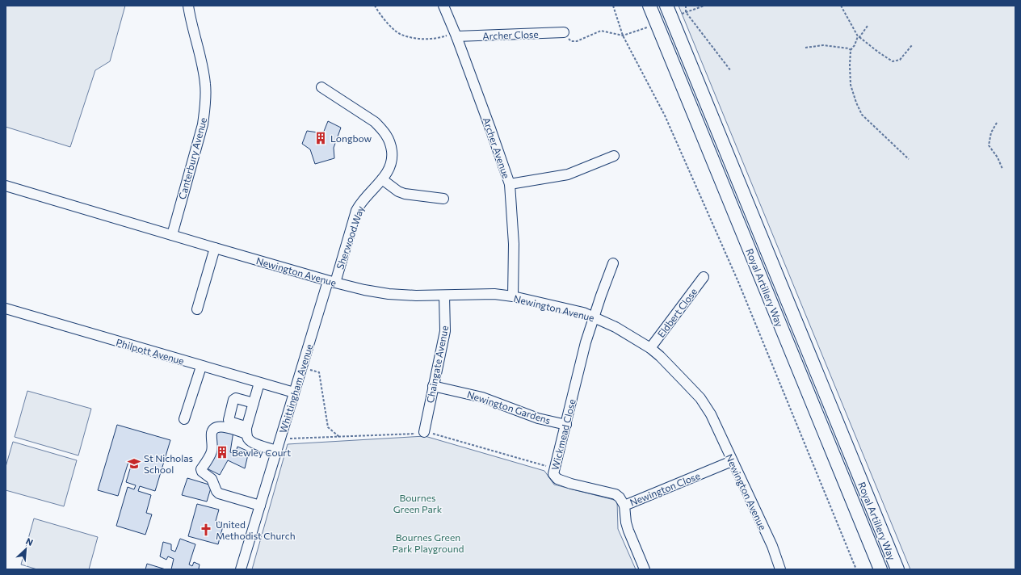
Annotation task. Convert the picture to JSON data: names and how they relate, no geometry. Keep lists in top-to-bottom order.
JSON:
{
  "streets": {
    "main road": ["Royal Artillery Way"],
    "street": [
      "Archer Close",
      "Archer Avenue",
      "Canterbury Avenue",
      "Sherwood Way",
      "Newington Avenue",
      "Eldbert Close",
      "Philpott Avenue",
      "Chaingate Avenue",
      "Whittingham Avenue",
      "Newington Gardens",
      "Wickmead Close",
      "Newington Close"
    ]
  },
  "crossings": [
    ["Archer Close", "Archer Avenue"],
    ["Archer Avenue", "Newington Avenue"],
    ["Canterbury Avenue", "Newington Avenue"],
    ["Sherwood Way", "Newington Avenue"],
    ["Sherwood Way", "Whittingham Avenue"],
    ["Newington Avenue", "Eldbert Close"],
    ["Newington Avenue", "Chaingate Avenue"],
    ["Newington Avenue", "Whittingham Avenue"],
    ["Newington Avenue", "Wickmead Close"],
    ["Newington Avenue", "Newington Close"],
    ["Philpott Avenue", "Whittingham Avenue"],
    ["Chaingate Avenue", "Newington Gardens"],
    ["Newington Gardens", "Wickmead Close"],
    ["Wickmead Close", "Newington Close"]
  ],
  "parks": ["Bournes Green Park", "Bournes Green Park Playground"],
  "places": {
    "building": ["Longbow", "Bewley Court"],
    "school or university": ["St Nicholas School"],
    "church": ["United Methodist Church"]
  },
  "north": "top right"
}
